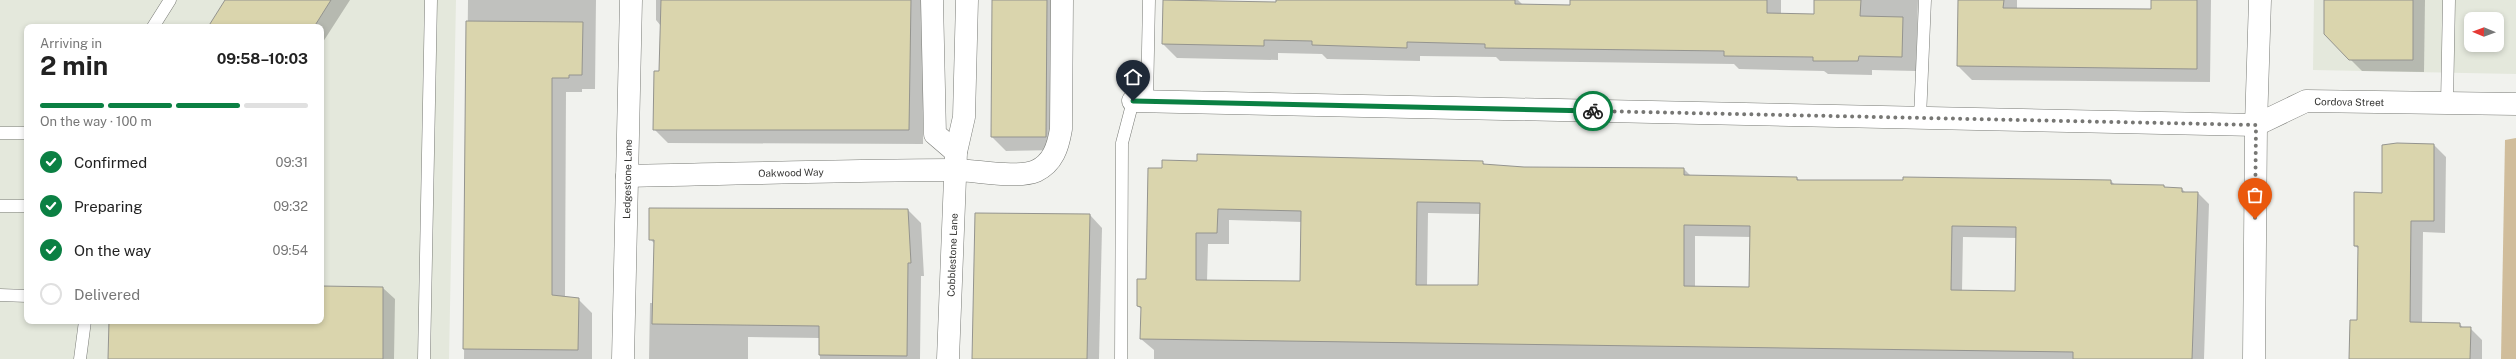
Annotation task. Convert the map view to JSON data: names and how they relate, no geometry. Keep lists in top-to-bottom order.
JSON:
{
  "streets": {
    "street": [
      "Cordova Street",
      "Oakwood Way",
      "Ledgestone Lane",
      "Cobblestone Lane"
    ]
  },
  "crossings": [
    ["Oakwood Way", "Ledgestone Lane"],
    ["Oakwood Way", "Cobblestone Lane"]
  ],
  "north": "left",
  "page": {
    "heading": ["2 min", "Arriving in", "09:58–10:03"],
    "bar": "On the way · 100 m",
    "list": [
      ["Confirmed", "09:31"],
      ["Preparing", "09:32"],
      ["On the way", "09:54"],
      "Delivered"
    ]
  }
}
